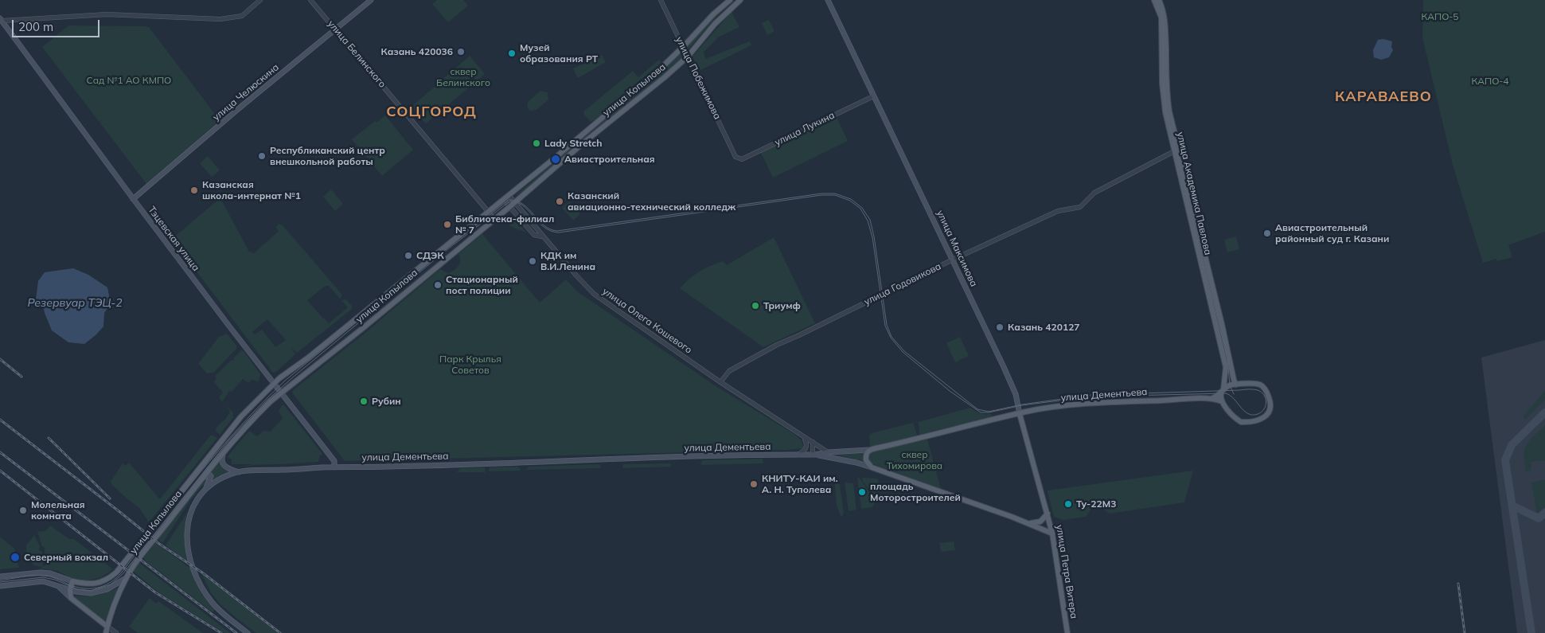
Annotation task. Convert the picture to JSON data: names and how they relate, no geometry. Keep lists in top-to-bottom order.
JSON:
{
  "streets": {
    "main road": [
      "улица Копылова",
      "улица Челюскина",
      "улица Академика Павлова",
      "Тэцевская улица",
      "улица Максимова",
      "улица Дементьева",
      "улица Петра Витера"
    ],
    "street": [
      "улица Белинского",
      "улица Побежимова",
      "улица Лукина",
      "улица Годовикова",
      "улица Олега Кошевого"
    ]
  },
  "crossings": [
    ["улица Белинского", "улица Копылова"],
    ["улица Белинского", "улица Челюскина"],
    ["улица Побежимова", "улица Копылова"],
    ["улица Побежимова", "улица Лукина"],
    ["улица Копылова", "Тэцевская улица"],
    ["улица Копылова", "улица Олега Кошевого"],
    ["улица Челюскина", "Тэцевская улица"],
    ["улица Лукина", "улица Максимова"],
    ["улица Академика Павлова", "улица Годовикова"],
    ["улица Академика Павлова", "улица Дементьева"],
    ["Тэцевская улица", "улица Дементьева"],
    ["улица Максимова", "улица Годовикова"],
    ["улица Максимова", "улица Дементьева"],
    ["улица Максимова", "улица Петра Витера"],
    ["улица Годовикова", "улица Олега Кошевого"],
    ["улица Олега Кошевого", "улица Дементьева"]
  ],
  "districts": ["КАРАВАЕВО", "СОЦГОРОД"],
  "water": ["Резервуар ТЭЦ-2"],
  "parks": [
    "КАПО-5",
    "сквер Белинского",
    "Сад №1 АО КМПО",
    "КАПО-4",
    "Парк Крылья Советов",
    "сквер Тихомирова"
  ],
  "places": [
    "Казань 420036",
    "Музей образования РТ",
    "Lady Stretch",
    "Республиканский центр внешкольной работы",
    "Авиастроительная",
    "Казанская школа-интернат №1",
    "Казанский авиационно-технический колледж",
    "Библиотека-филиал № 7",
    "Авиастроительный районный суд г. Казани",
    "СДЭК",
    "КДК им В.И.Ленина",
    "Стационарный пост полиции",
    "Триумф",
    "Казань 420127",
    "Рубин",
    "КНИТУ-КАИ им. А. Н. Туполева",
    "площадь Моторостроителей",
    "Ту-22М3",
    "Молельная комната",
    "Северный вокзал"
  ],
  "scale_bar": "200 m"
}
